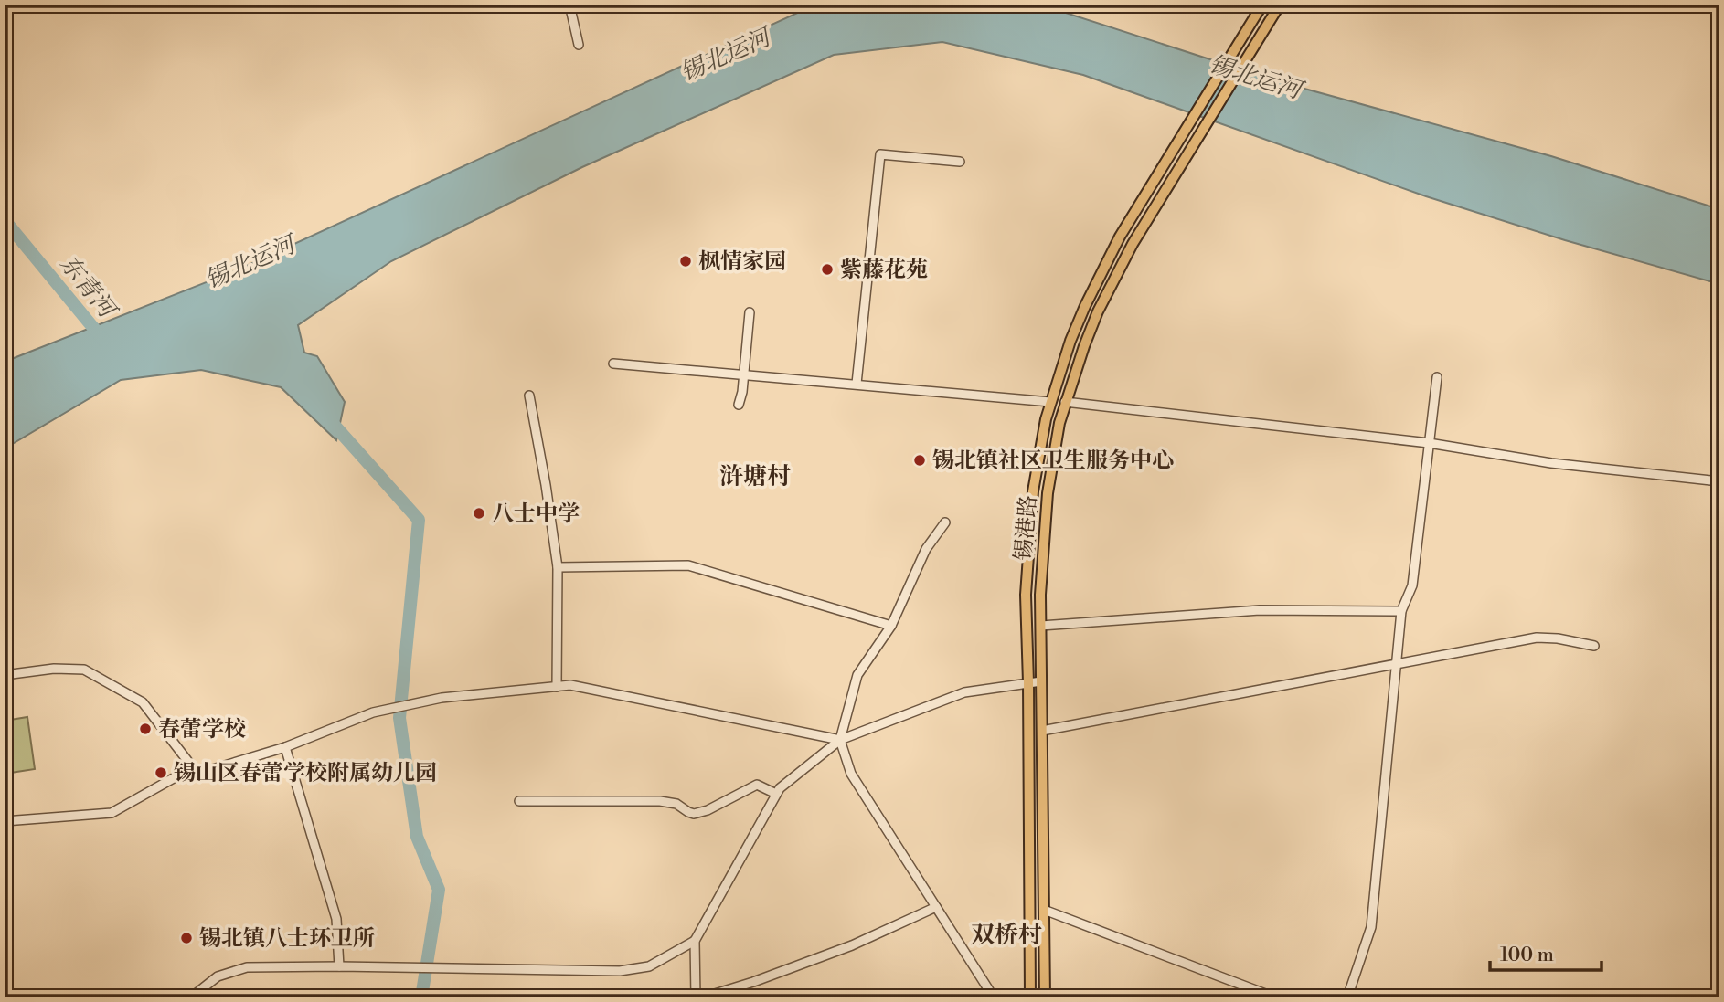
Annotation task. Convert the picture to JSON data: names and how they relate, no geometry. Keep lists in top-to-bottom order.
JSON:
{
  "streets": {
    "main road": ["锡港路"]
  },
  "districts": ["浒塘村", "双桥村"],
  "water": ["锡北运河", "东青河"],
  "places": [
    "枫情家园",
    "紫藤花苑",
    "锡北镇社区卫生服务中心",
    "八士中学",
    "春蕾学校",
    "锡山区春蕾学校附属幼儿园",
    "锡北镇八士环卫所"
  ],
  "scale_bar": "100 m"
}
